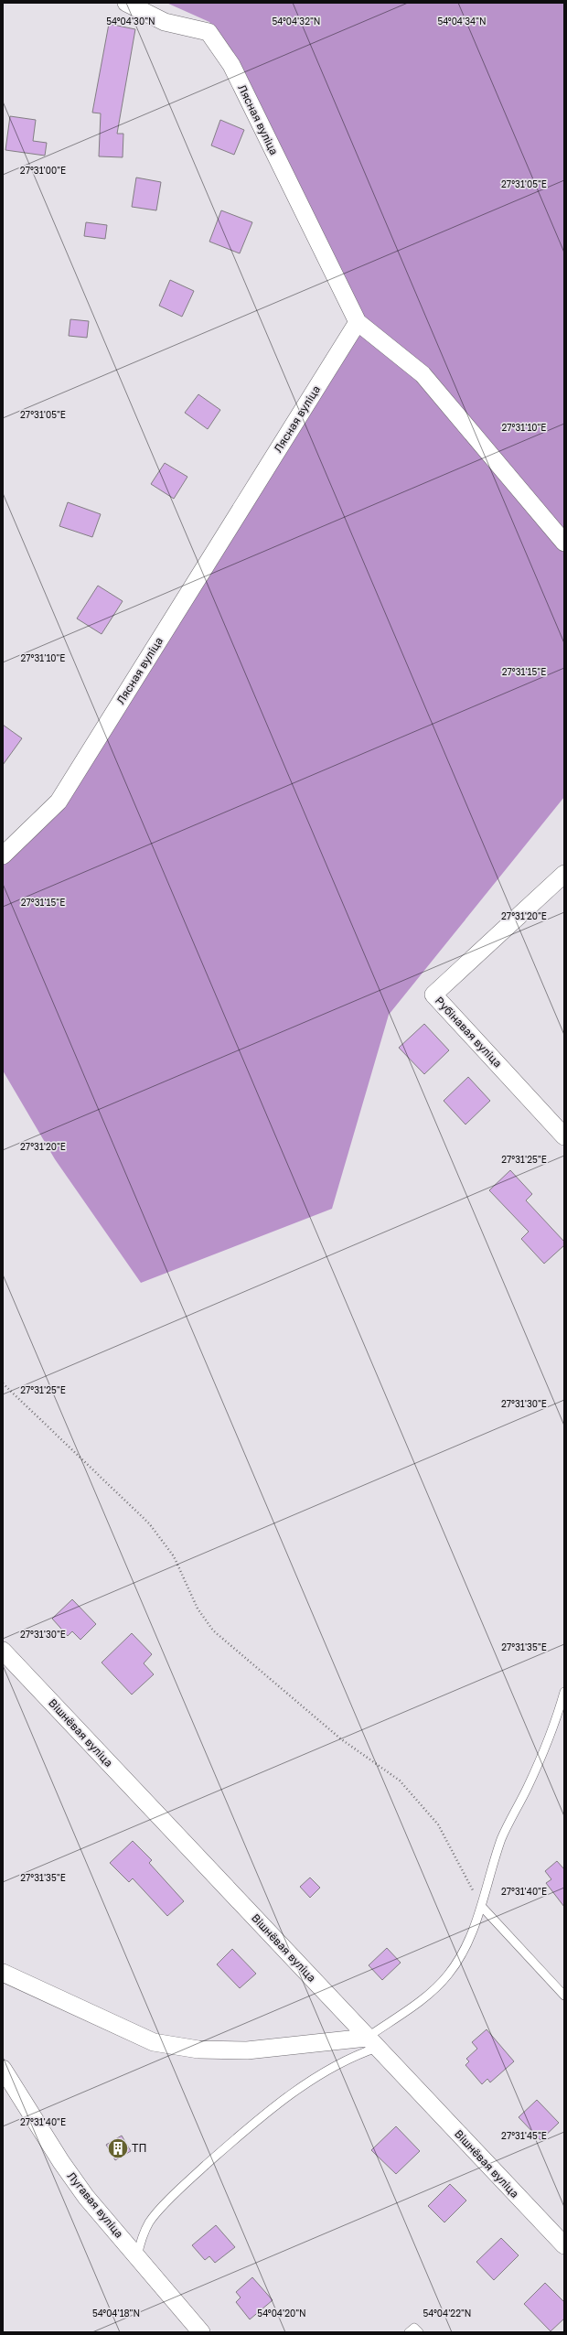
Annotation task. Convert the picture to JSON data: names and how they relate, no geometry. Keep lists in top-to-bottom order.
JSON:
{
  "streets": {
    "street": [
      "Лясная вуліца",
      "Рубінавая вуліца",
      "Вішнёвая вуліца",
      "Лугавая вуліца"
    ]
  },
  "places": {
    "building": ["ТП"]
  },
  "coordinates": [
    "54°04'30\"N",
    "54°04'32\"N",
    "54°04'34\"N",
    "27°31'00\"E",
    "27°31'05\"E",
    "27°31'10\"E",
    "27°31'15\"E",
    "27°31'20\"E",
    "27°31'25\"E",
    "27°31'30\"E",
    "27°31'35\"E",
    "27°31'40\"E",
    "27°31'45\"E",
    "54°04'18\"N",
    "54°04'20\"N",
    "54°04'22\"N"
  ]
}
